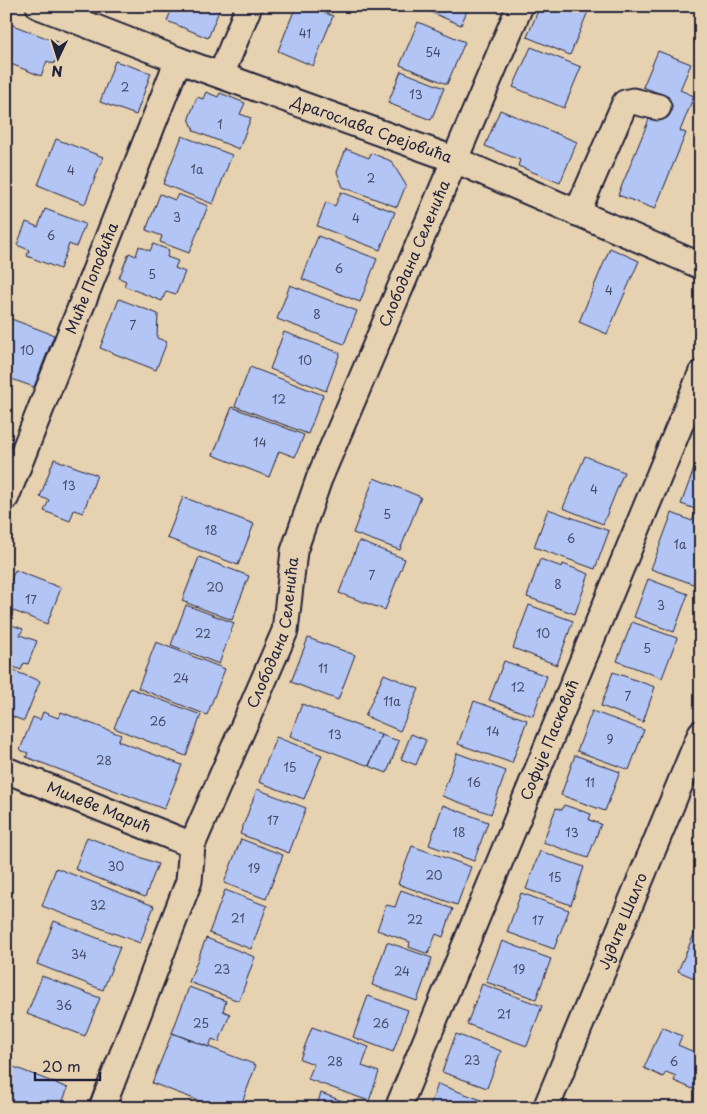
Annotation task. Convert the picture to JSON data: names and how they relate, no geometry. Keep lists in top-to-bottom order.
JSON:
{
  "streets": {
    "street": [
      "Драгослава Срејовића",
      "Слободана Селенића",
      "Миће Поповића",
      "Софије Пасковић",
      "Милеве Марић",
      "Јудите Шалго"
    ]
  },
  "crossings": [
    ["Драгослава Срејовића", "Слободана Селенића"],
    ["Драгослава Срејовића", "Миће Поповића"],
    ["Слободана Селенића", "Милеве Марић"]
  ],
  "house_numbers": [
    "41",
    "54",
    "2",
    "13",
    "1",
    "1a",
    "4",
    "2",
    "3",
    "4",
    "6",
    "6",
    "5",
    "4",
    "8",
    "7",
    "10",
    "10",
    "12",
    "14",
    "13",
    "4",
    "5",
    "18",
    "6",
    "1a",
    "7",
    "8",
    "20",
    "17",
    "3",
    "22",
    "10",
    "5",
    "11",
    "24",
    "12",
    "7",
    "11a",
    "26",
    "14",
    "13",
    "9",
    "28",
    "15",
    "16",
    "11",
    "17",
    "18",
    "13",
    "30",
    "19",
    "20",
    "15",
    "32",
    "21",
    "22",
    "17",
    "34",
    "23",
    "19",
    "24",
    "36",
    "21",
    "25",
    "26",
    "23",
    "28",
    "6"
  ],
  "scale_bar": "20 m",
  "north": "bottom"
}
